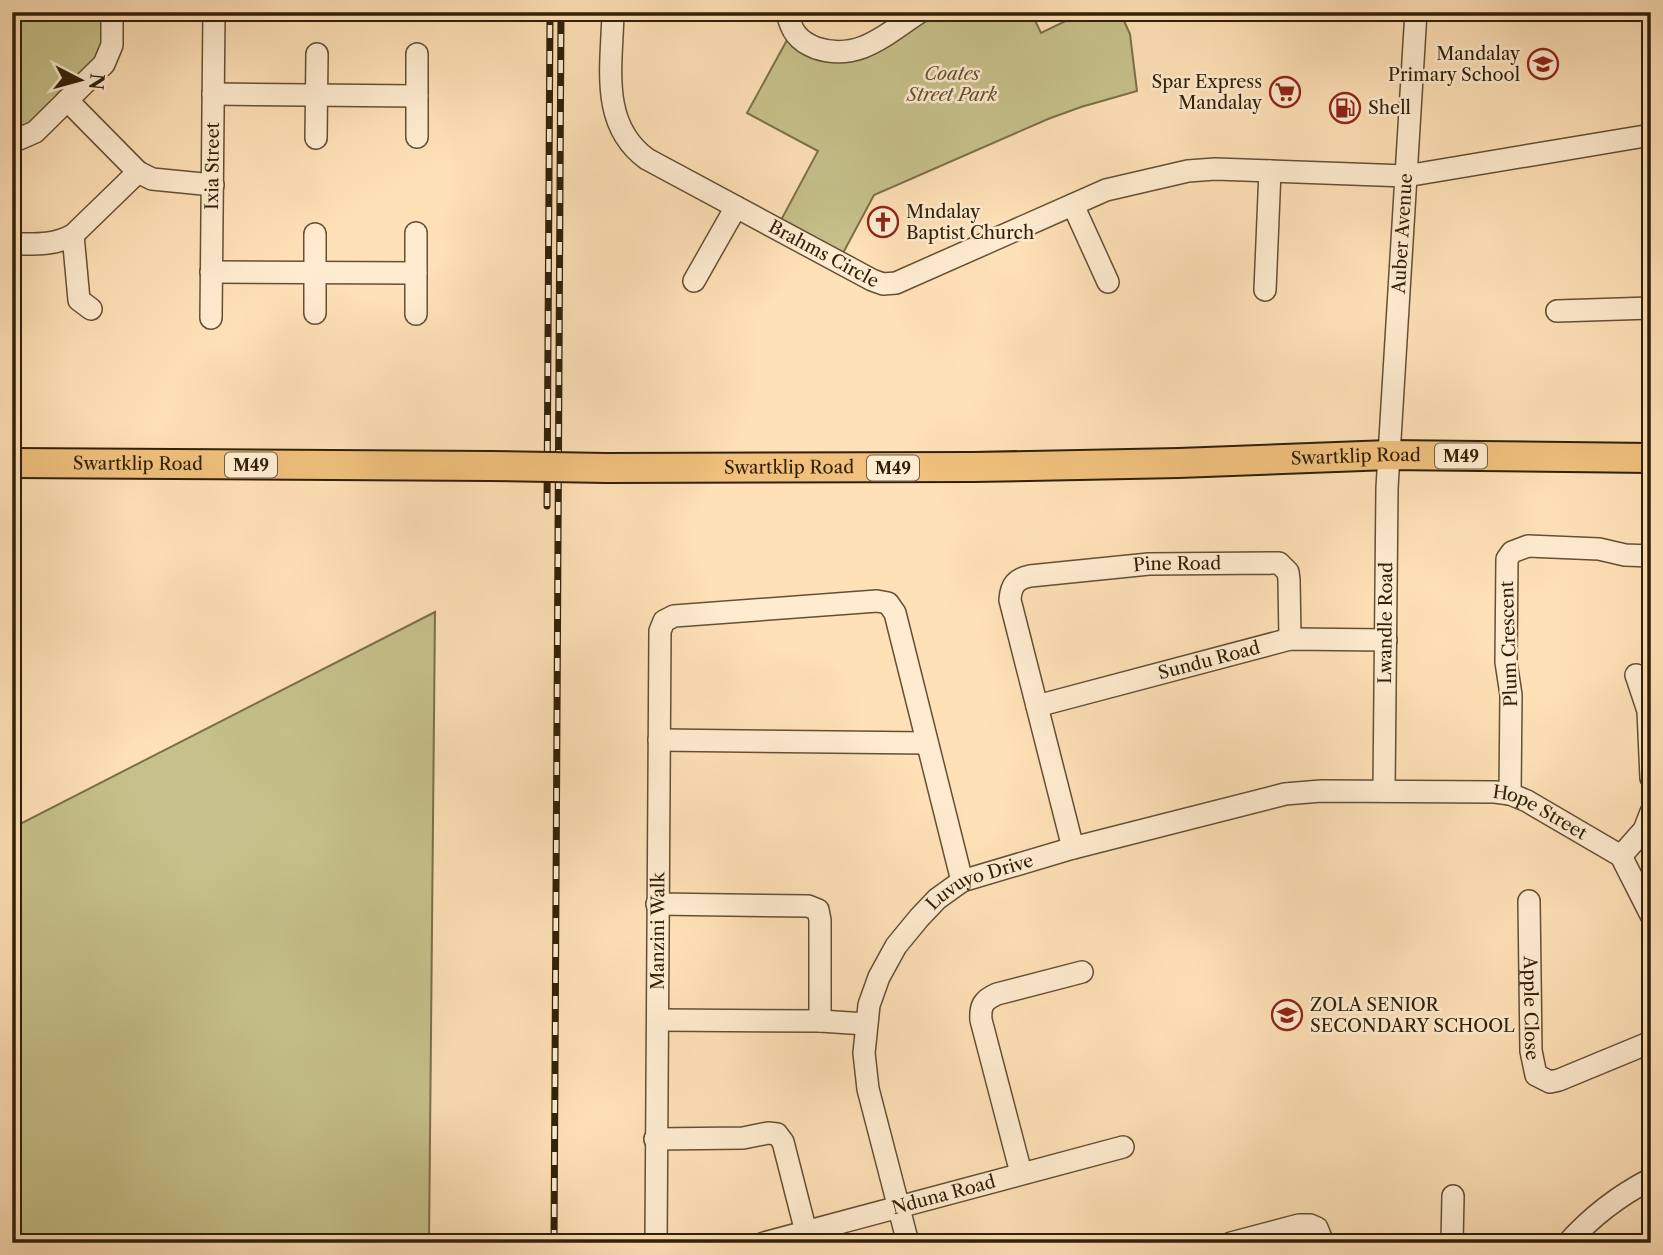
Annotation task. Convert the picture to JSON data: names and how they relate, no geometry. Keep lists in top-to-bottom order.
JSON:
{
  "streets": {
    "main road": ["M49", "Swartklip Road"],
    "street": [
      "Ixia Street",
      "Auber Avenue",
      "Brahms Circle",
      "Pine Road",
      "Lwandle Road",
      "Plum Crescent",
      "Sundu Road",
      "Hope Street",
      "Luvuyo Drive",
      "Manzini Walk",
      "Apple Close",
      "Nduna Road"
    ]
  },
  "crossings": [
    ["Auber Avenue", "Brahms Circle"],
    ["Auber Avenue", "Swartklip Road"],
    ["Auber Avenue", "Lwandle Road"],
    ["Swartklip Road", "Lwandle Road"],
    ["Pine Road", "Sundu Road"],
    ["Lwandle Road", "Sundu Road"],
    ["Lwandle Road", "Hope Street"],
    ["Lwandle Road", "Luvuyo Drive"],
    ["Plum Crescent", "Hope Street"],
    ["Hope Street", "Luvuyo Drive"],
    ["Luvuyo Drive", "Nduna Road"]
  ],
  "parks": ["Coates Street Park"],
  "places": {
    "school or university": ["Mandalay Primary School", "ZOLA SENIOR SECONDARY SCHOOL"],
    "supermarket": ["Spar Express Mandalay"],
    "fuel station": ["Shell"],
    "church": ["Mndalay Baptist Church"]
  },
  "north": "right"
}
